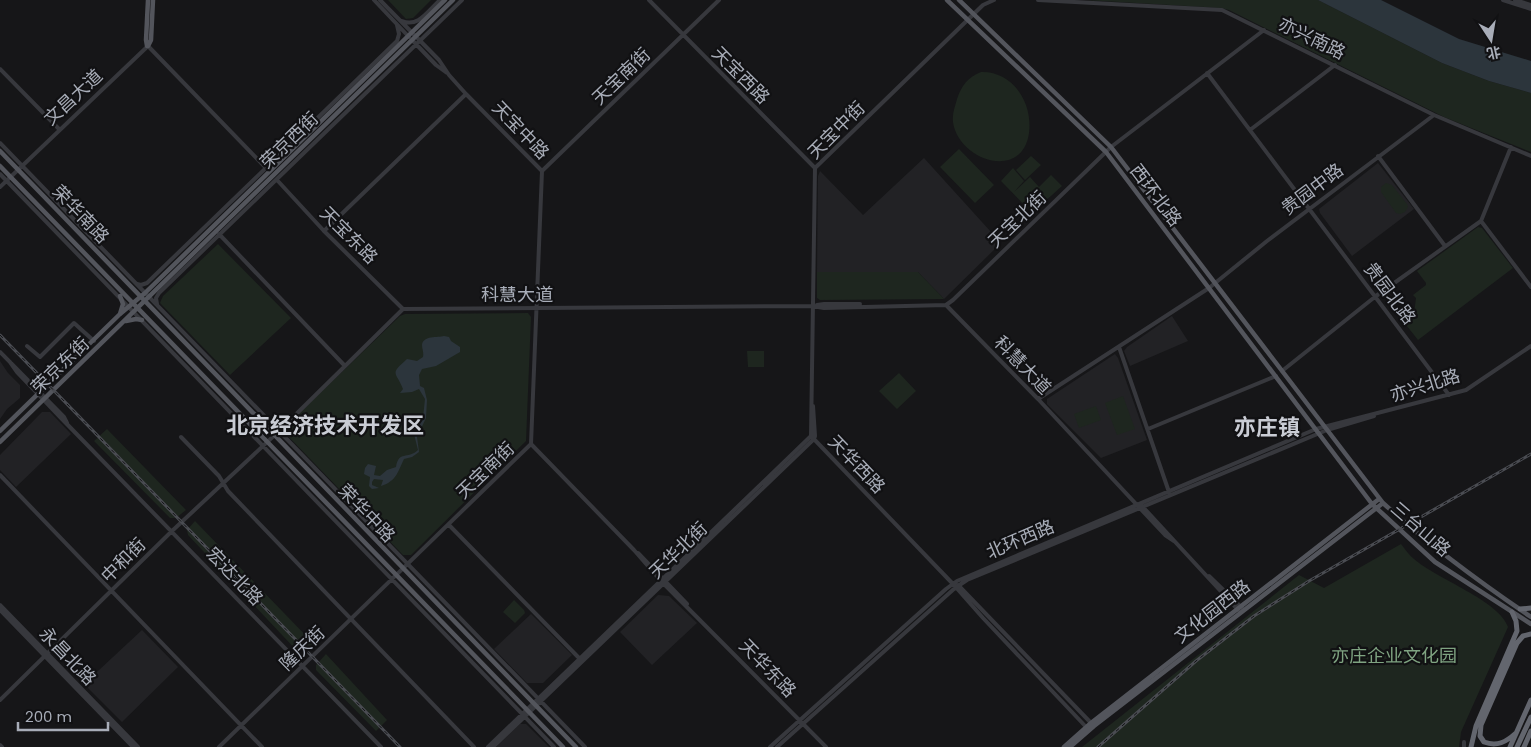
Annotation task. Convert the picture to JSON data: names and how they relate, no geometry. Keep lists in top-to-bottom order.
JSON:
{
  "streets": {
    "main road": [
      "荣京西街",
      "西环北路",
      "荣华南路",
      "荣京东街",
      "荣华中路",
      "三台山路",
      "文化园西路"
    ],
    "street": [
      "亦兴南路",
      "天宝西路",
      "天宝南街",
      "文昌大道",
      "天宝中路",
      "天宝中街",
      "贵园中路",
      "天宝北街",
      "天宝东路",
      "贵园北路",
      "科慧大道",
      "亦兴北路",
      "天华西路",
      "北环西路",
      "天华北街",
      "中和街",
      "宏达北路",
      "隆庆街",
      "永昌北路",
      "天华东路"
    ]
  },
  "crossings": [
    ["亦兴南路", "贵园中路"],
    ["亦兴南路", "天宝北街"],
    ["天宝西路", "天宝南街"],
    ["天宝西路", "天宝中街"],
    ["天宝南街", "天宝中路"],
    ["天宝南街", "科慧大道"],
    ["天宝南街", "荣华中路"],
    ["天宝南街", "隆庆街"],
    ["天宝南街", "天华东路"],
    ["文昌大道", "荣华南路"],
    ["天宝中路", "荣京西街"],
    ["天宝中路", "科慧大道"],
    ["天宝中街", "西环北路"],
    ["天宝中街", "科慧大道"],
    ["天宝中街", "天华西路"],
    ["荣京西街", "荣华南路"],
    ["荣京西街", "荣京东街"],
    ["荣京西街", "荣华中路"],
    ["贵园中路", "西环北路"],
    ["贵园中路", "贵园北路"],
    ["贵园中路", "科慧大道"],
    ["西环北路", "天宝北街"],
    ["西环北路", "亦兴北路"],
    ["西环北路", "三台山路"],
    ["西环北路", "北环西路"],
    ["荣华南路", "荣京东街"],
    ["荣华南路", "荣华中路"],
    ["天宝北街", "贵园北路"],
    ["天宝北街", "科慧大道"],
    ["天宝东路", "科慧大道"],
    ["贵园北路", "亦兴北路"],
    ["科慧大道", "天华西路"],
    ["科慧大道", "北环西路"],
    ["科慧大道", "文化园西路"],
    ["荣京东街", "荣华中路"],
    ["荣京东街", "宏达北路"],
    ["亦兴北路", "三台山路"],
    ["亦兴北路", "北环西路"],
    ["天华西路", "北环西路"],
    ["天华西路", "天华北街"],
    ["天华西路", "文化园西路"],
    ["荣华中路", "天华北街"],
    ["荣华中路", "中和街"],
    ["荣华中路", "隆庆街"],
    ["三台山路", "北环西路"],
    ["三台山路", "文化园西路"],
    ["北环西路", "天华东路"],
    ["天华北街", "天华东路"],
    ["中和街", "宏达北路"],
    ["中和街", "永昌北路"],
    ["宏达北路", "隆庆街"]
  ],
  "districts": ["北京经济技术开发区", "亦庄镇"],
  "parks": ["亦庄企业文化园"],
  "scale_bar": "200 m",
  "north": "bottom"
}
